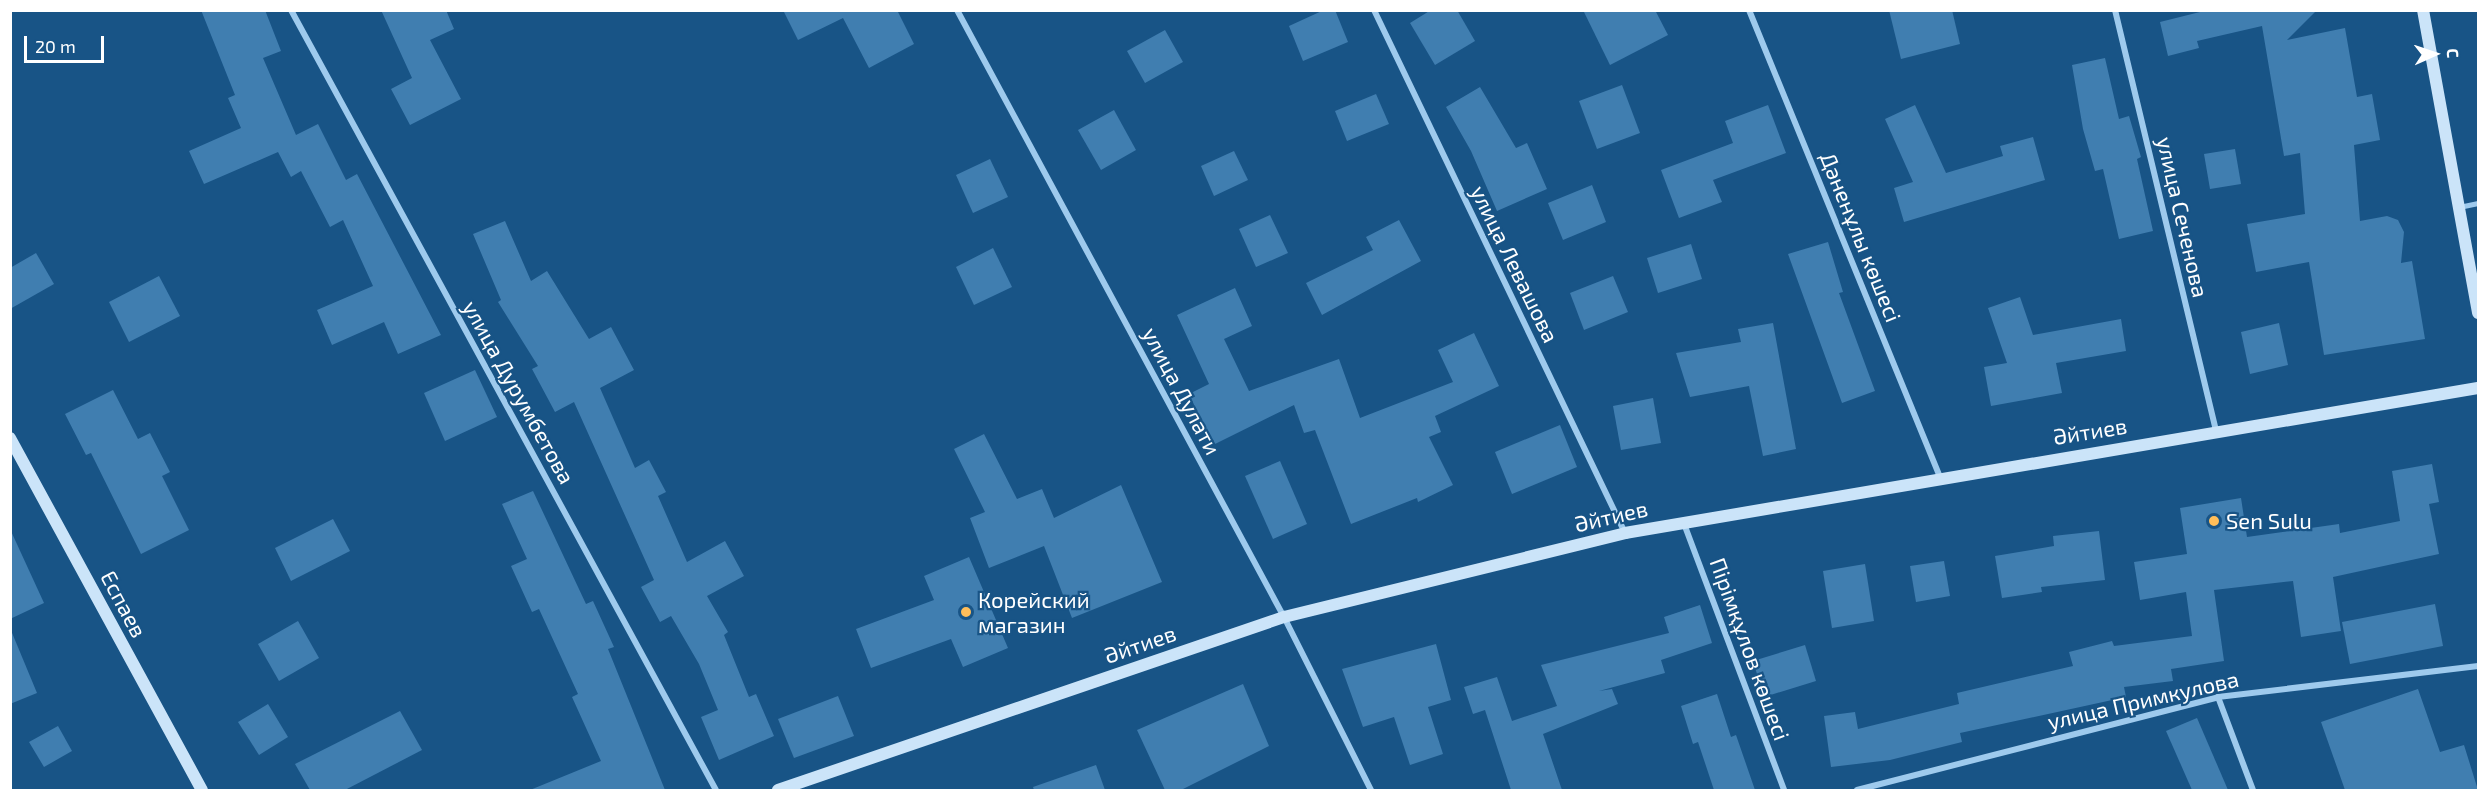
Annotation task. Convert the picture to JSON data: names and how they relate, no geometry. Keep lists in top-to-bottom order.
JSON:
{
  "streets": {
    "street": [
      "улица Сеченова",
      "Дәненұлы көшесі",
      "улица Левашова",
      "улица Дулати",
      "улица Дурумбетова",
      "Әйтиев",
      "Еспаев",
      "Пірімқұлов көшесі",
      "улица Примкулова"
    ]
  },
  "crossings": [
    ["улица Сеченова", "Әйтиев"],
    ["Дәненұлы көшесі", "Әйтиев"],
    ["улица Левашова", "Әйтиев"],
    ["улица Дулати", "Әйтиев"],
    ["Әйтиев", "Пірімқұлов көшесі"]
  ],
  "places": ["Sen Sulu", "Корейский магазин"],
  "scale_bar": "20 m",
  "north": "right"
}
